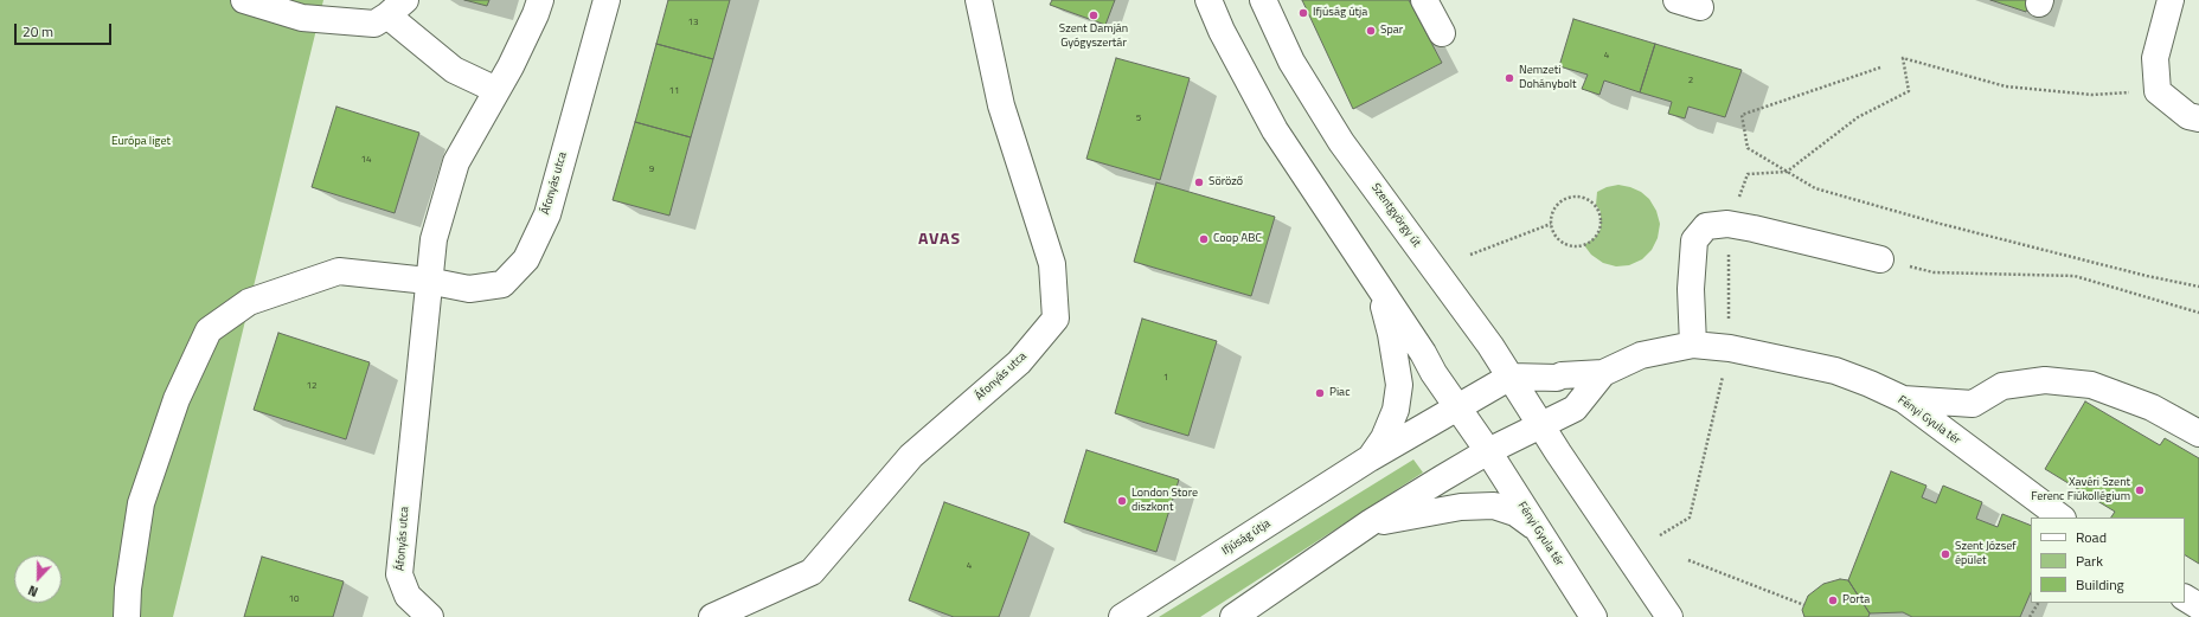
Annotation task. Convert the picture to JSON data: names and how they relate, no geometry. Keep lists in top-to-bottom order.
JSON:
{
  "streets": {
    "street": [
      "Áfonyás utca",
      "Szentgyörgy út",
      "Fényi Gyula tér",
      "Ifjúság útja"
    ]
  },
  "crossings": [
    ["Szentgyörgy út", "Fényi Gyula tér"],
    ["Szentgyörgy út", "Ifjúság útja"],
    ["Fényi Gyula tér", "Ifjúság útja"]
  ],
  "districts": ["AVAS"],
  "parks": ["Európa liget"],
  "places": [
    "Ifjúság útja",
    "Szent Damján Gyógyszertár",
    "Spar",
    "Nemzeti Dohánybolt",
    "Söröző",
    "Coop ABC",
    "Piac",
    "Xavéri Szent Ferenc Fiúkollégium",
    "London Store diszkont",
    "Szent József épület",
    "Porta"
  ],
  "house_numbers": [
    "13",
    "4",
    "2",
    "11",
    "5",
    "14",
    "9",
    "1",
    "12",
    "4",
    "10"
  ],
  "legend": ["Road", "Park", "Building"],
  "scale_bar": "20 m",
  "north": "bottom"
}
